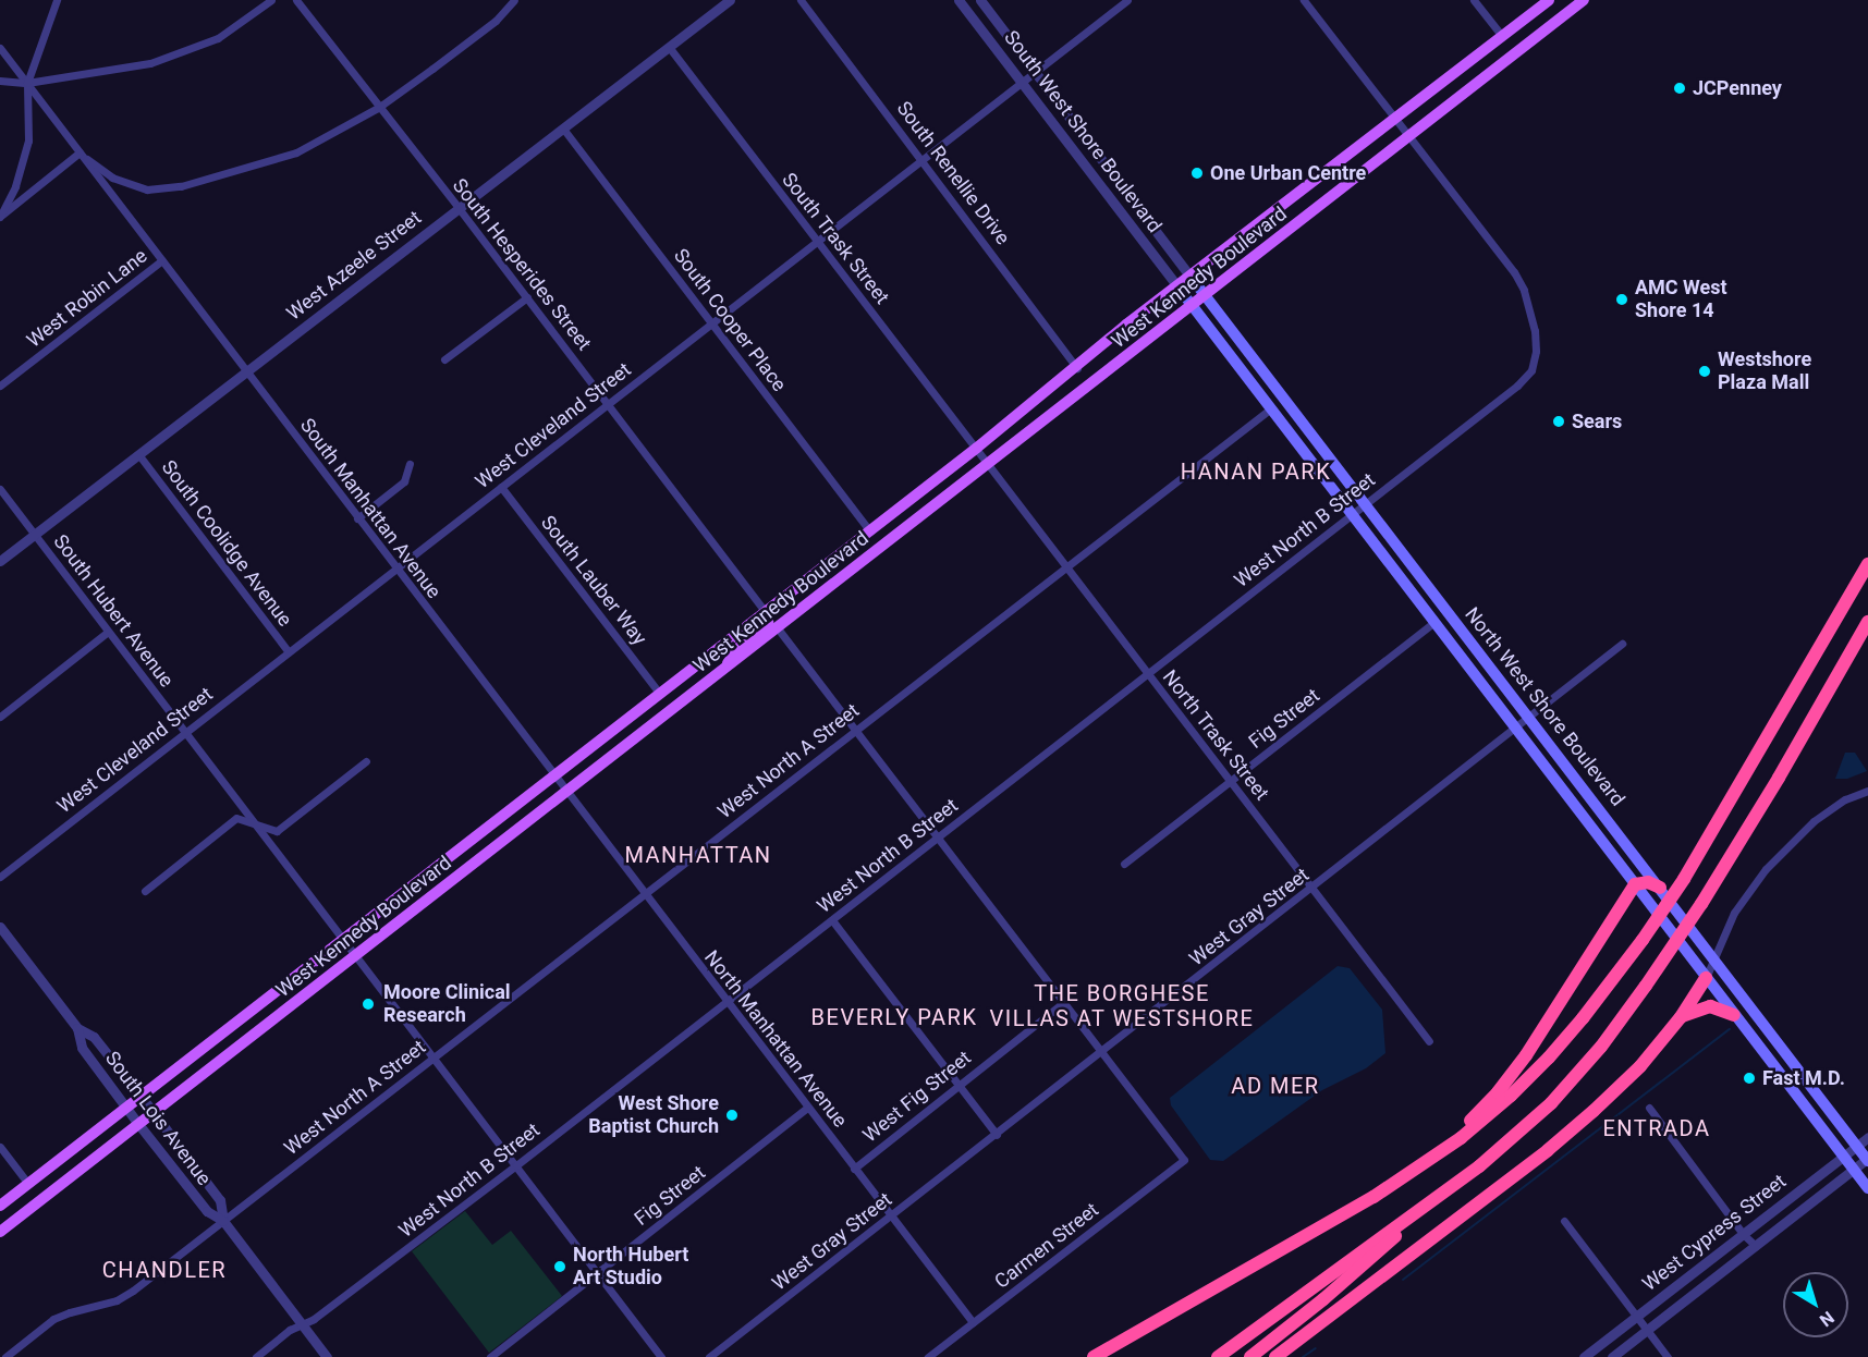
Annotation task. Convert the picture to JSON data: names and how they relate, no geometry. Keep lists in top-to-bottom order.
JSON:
{
  "streets": {
    "main road": ["West Kennedy Boulevard", "North West Shore Boulevard"],
    "street": [
      "South West Shore Boulevard",
      "South Renellie Drive",
      "South Trask Street",
      "South Hesperides Street",
      "West Azeele Street",
      "West Robin Lane",
      "South Cooper Place",
      "West Cleveland Street",
      "South Manhattan Avenue",
      "West North B Street",
      "South Coolidge Avenue",
      "South Lauber Way",
      "South Hubert Avenue",
      "Fig Street",
      "North Trask Street",
      "West North A Street",
      "West Gray Street",
      "North Manhattan Avenue",
      "West Fig Street",
      "South Lois Avenue",
      "West Cypress Street",
      "Carmen Street"
    ]
  },
  "crossings": [
    ["South West Shore Boulevard", "West Kennedy Boulevard"],
    ["South West Shore Boulevard", "West Cleveland Street"],
    ["South West Shore Boulevard", "North West Shore Boulevard"],
    ["South Renellie Drive", "West Kennedy Boulevard"],
    ["South Renellie Drive", "West Cleveland Street"],
    ["South Trask Street", "West Azeele Street"],
    ["South Trask Street", "West Kennedy Boulevard"],
    ["South Trask Street", "West Cleveland Street"],
    ["South Trask Street", "North Trask Street"],
    ["South Hesperides Street", "West Azeele Street"],
    ["South Hesperides Street", "West Kennedy Boulevard"],
    ["South Hesperides Street", "West Cleveland Street"],
    ["West Azeele Street", "South Cooper Place"],
    ["West Azeele Street", "South Manhattan Avenue"],
    ["West Azeele Street", "South Coolidge Avenue"],
    ["West Azeele Street", "South Hubert Avenue"],
    ["West Kennedy Boulevard", "South Cooper Place"],
    ["West Kennedy Boulevard", "South Manhattan Avenue"],
    ["West Kennedy Boulevard", "West North B Street"],
    ["West Kennedy Boulevard", "South Lauber Way"],
    ["West Kennedy Boulevard", "South Hubert Avenue"],
    ["West Kennedy Boulevard", "North West Shore Boulevard"],
    ["West Kennedy Boulevard", "North Trask Street"],
    ["West Kennedy Boulevard", "North Manhattan Avenue"],
    ["West Kennedy Boulevard", "South Lois Avenue"],
    ["West Robin Lane", "South Manhattan Avenue"],
    ["South Cooper Place", "West Cleveland Street"],
    ["West Cleveland Street", "South Manhattan Avenue"],
    ["West Cleveland Street", "South Coolidge Avenue"],
    ["West Cleveland Street", "South Lauber Way"],
    ["West Cleveland Street", "South Hubert Avenue"],
    ["South Manhattan Avenue", "North Manhattan Avenue"],
    ["West North B Street", "South Hubert Avenue"],
    ["West North B Street", "North West Shore Boulevard"],
    ["West North B Street", "North Trask Street"],
    ["West North B Street", "North Manhattan Avenue"],
    ["South Hubert Avenue", "Fig Street"],
    ["South Hubert Avenue", "West North A Street"],
    ["North West Shore Boulevard", "Fig Street"],
    ["North West Shore Boulevard", "West North A Street"],
    ["North West Shore Boulevard", "West Gray Street"],
    ["North West Shore Boulevard", "West Cypress Street"],
    ["Fig Street", "North Trask Street"],
    ["Fig Street", "North Manhattan Avenue"],
    ["North Trask Street", "West North A Street"],
    ["North Trask Street", "West Gray Street"],
    ["West North A Street", "North Manhattan Avenue"],
    ["West North A Street", "South Lois Avenue"],
    ["West Gray Street", "North Manhattan Avenue"],
    ["West Gray Street", "Carmen Street"],
    ["North Manhattan Avenue", "West Fig Street"],
    ["North Manhattan Avenue", "Carmen Street"]
  ],
  "districts": [
    "HANAN PARK",
    "MANHATTAN",
    "THE BORGHESE VILLAS AT WESTSHORE",
    "BEVERLY PARK",
    "AD MER",
    "ENTRADA",
    "CHANDLER"
  ],
  "places": [
    "JCPenney",
    "One Urban Centre",
    "AMC West Shore 14",
    "Westshore Plaza Mall",
    "Sears",
    "Moore Clinical Research",
    "Fast M.D.",
    "West Shore Baptist Church",
    "North Hubert Art Studio"
  ],
  "north": "bottom right"
}
